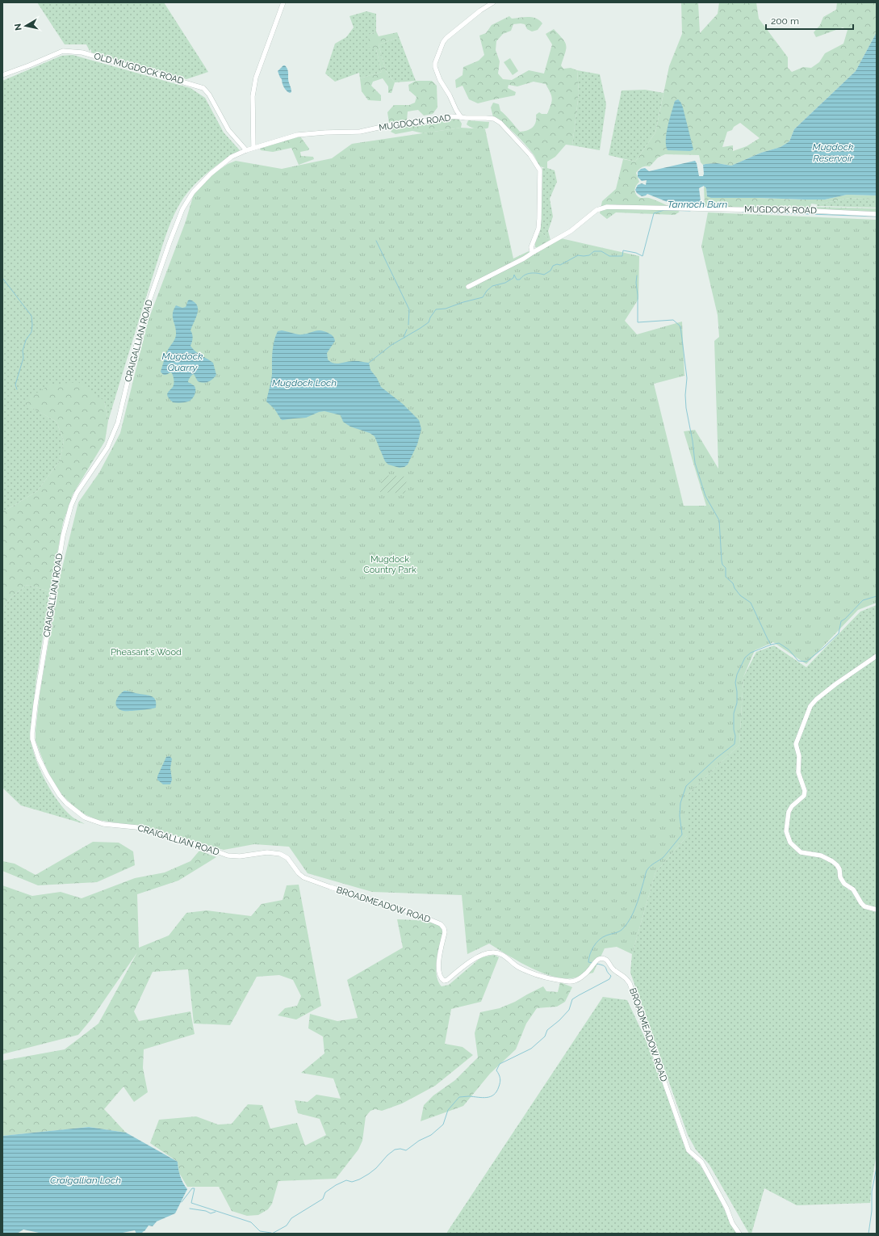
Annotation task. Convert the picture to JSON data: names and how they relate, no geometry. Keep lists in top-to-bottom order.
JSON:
{
  "streets": {
    "street": [
      "OLD MUGDOCK ROAD",
      "MUGDOCK ROAD",
      "CRAIGALLIAN ROAD",
      "BROADMEADOW ROAD"
    ]
  },
  "crossings": [
    ["OLD MUGDOCK ROAD", "CRAIGALLIAN ROAD"],
    ["MUGDOCK ROAD", "CRAIGALLIAN ROAD"],
    ["CRAIGALLIAN ROAD", "BROADMEADOW ROAD"]
  ],
  "water": [
    "Mugdock Reservoir",
    "Tannoch Burn",
    "Mugdock Quarry",
    "Mugdock Loch",
    "Craigallian Loch"
  ],
  "parks": ["Mugdock Country Park", "Pheasant's Wood"],
  "scale_bar": "200 m",
  "north": "left"
}
